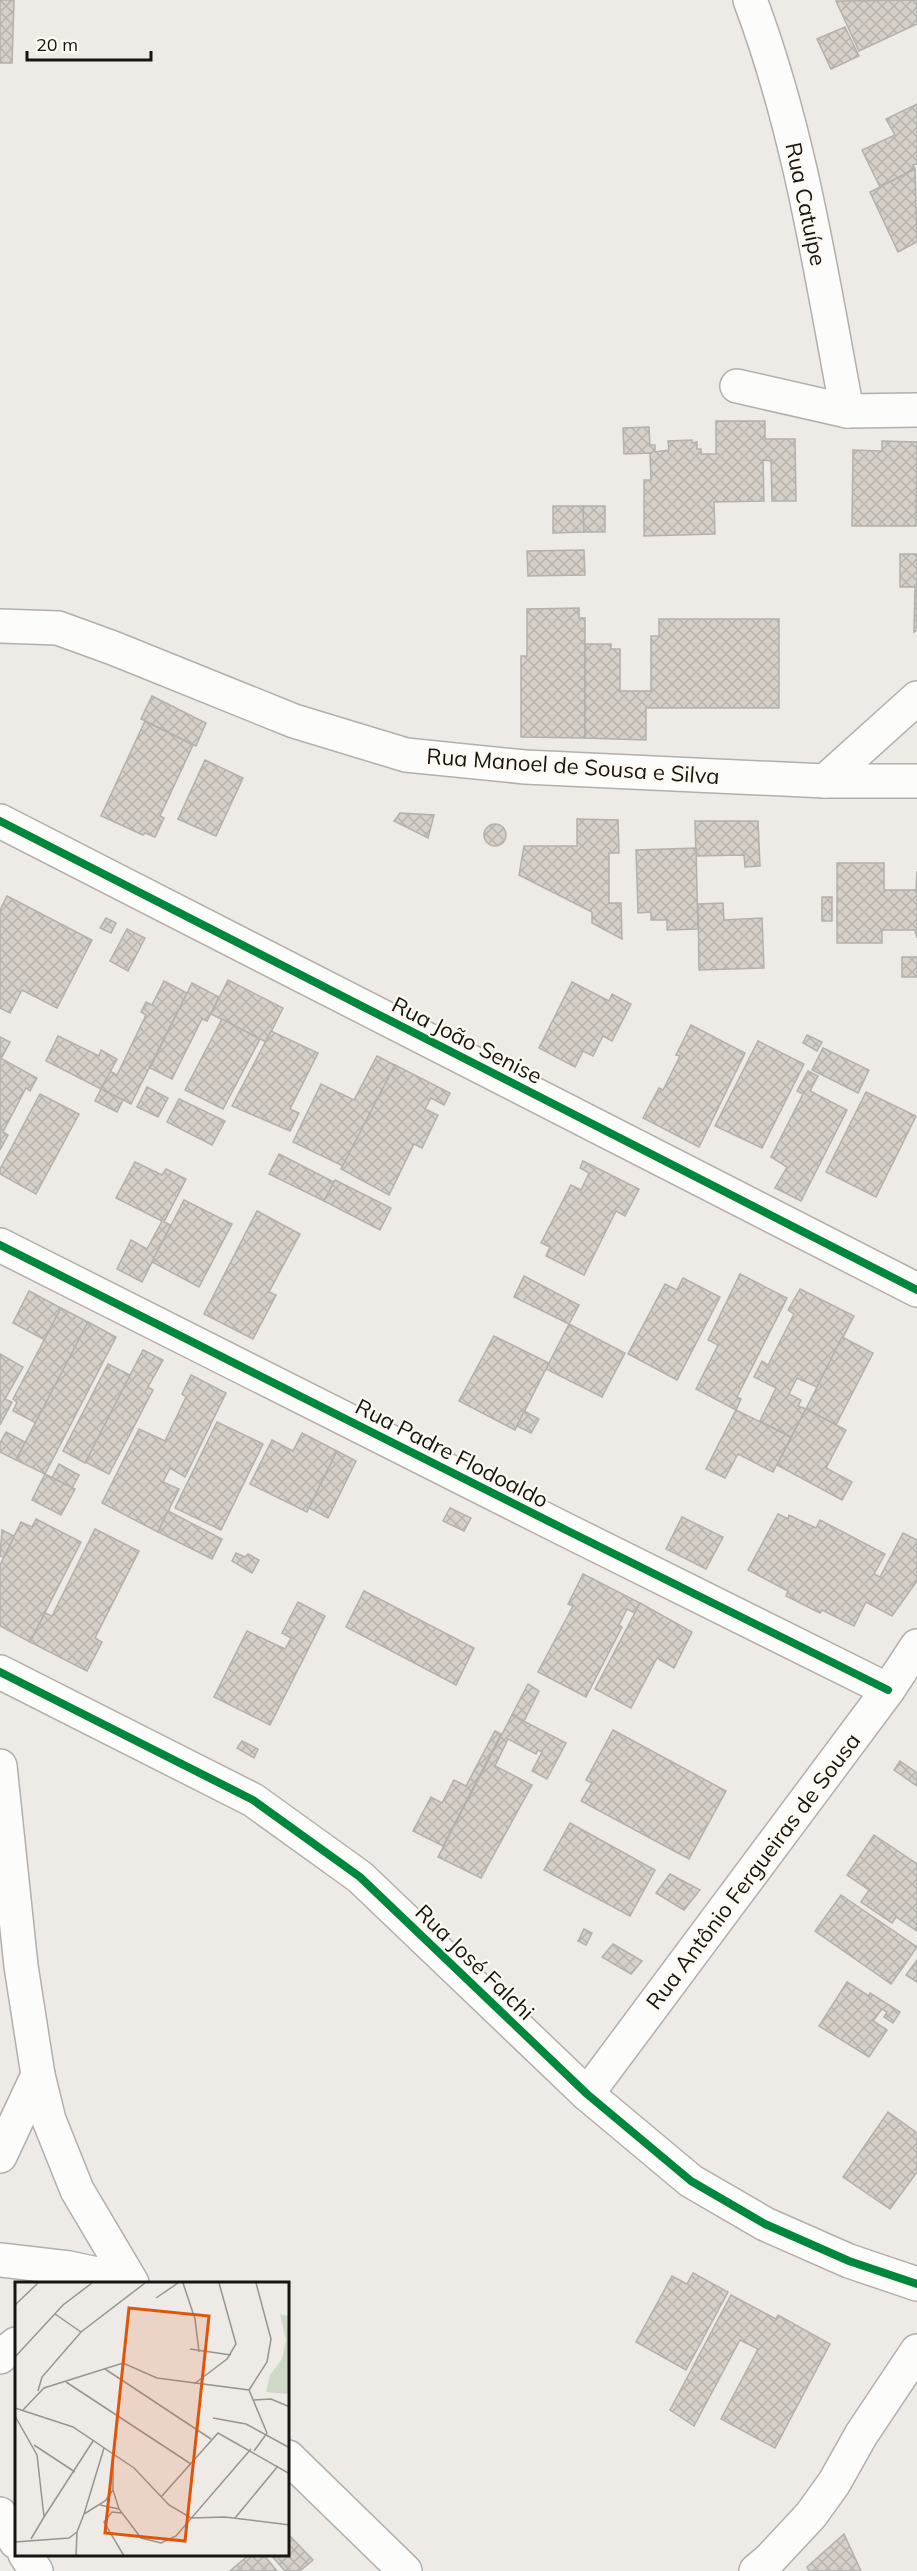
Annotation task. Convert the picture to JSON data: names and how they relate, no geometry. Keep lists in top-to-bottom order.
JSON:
{
  "streets": {
    "street": [
      "Rua Catuípe",
      "Rua Manoel de Sousa e Silva",
      "Rua João Senise",
      "Rua Padre Flodoaldo",
      "Rua Antônio Fergueiras de Sousa",
      "Rua José Falchi"
    ]
  },
  "crossings": [
    ["Rua Padre Flodoaldo", "Rua Antônio Fergueiras de Sousa"],
    ["Rua Antônio Fergueiras de Sousa", "Rua José Falchi"]
  ],
  "scale_bar": "20 m"
}
